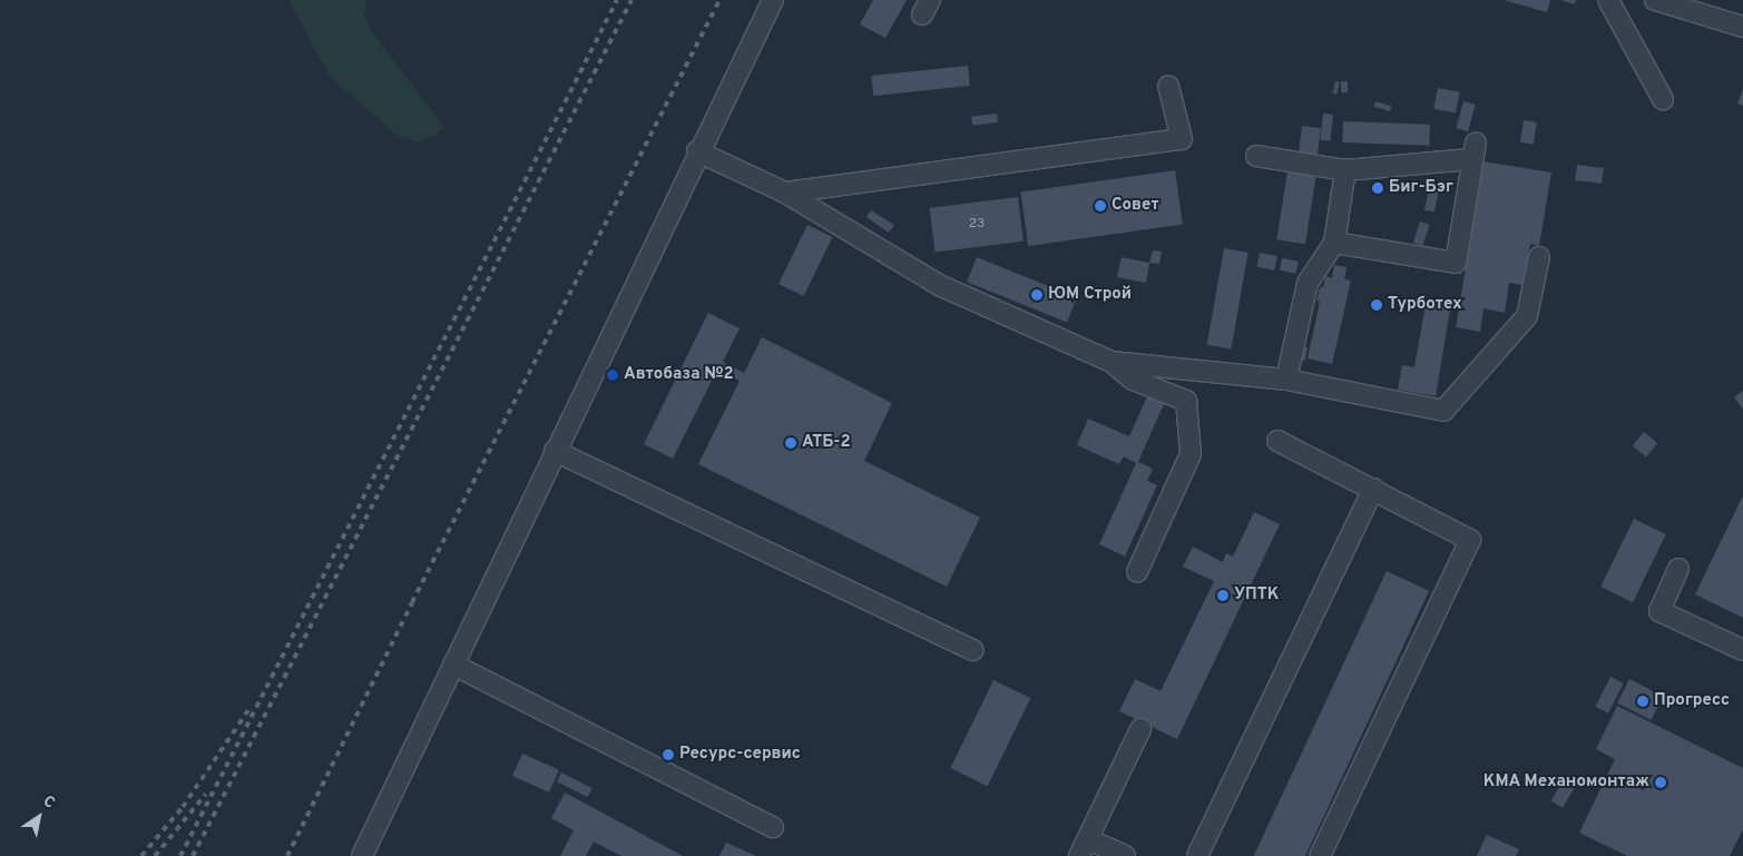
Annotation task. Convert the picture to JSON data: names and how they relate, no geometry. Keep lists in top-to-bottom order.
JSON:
{
  "places": [
    "Биг-Бэг",
    "Совет",
    "ЮМ Строй",
    "Турботех",
    "Автобаза №2",
    "АТБ-2",
    "УПТК",
    "Прогресс",
    "Ресурс-сервис",
    "КМА Механомонтаж"
  ],
  "house_numbers": ["23"],
  "north": "top right"
}
